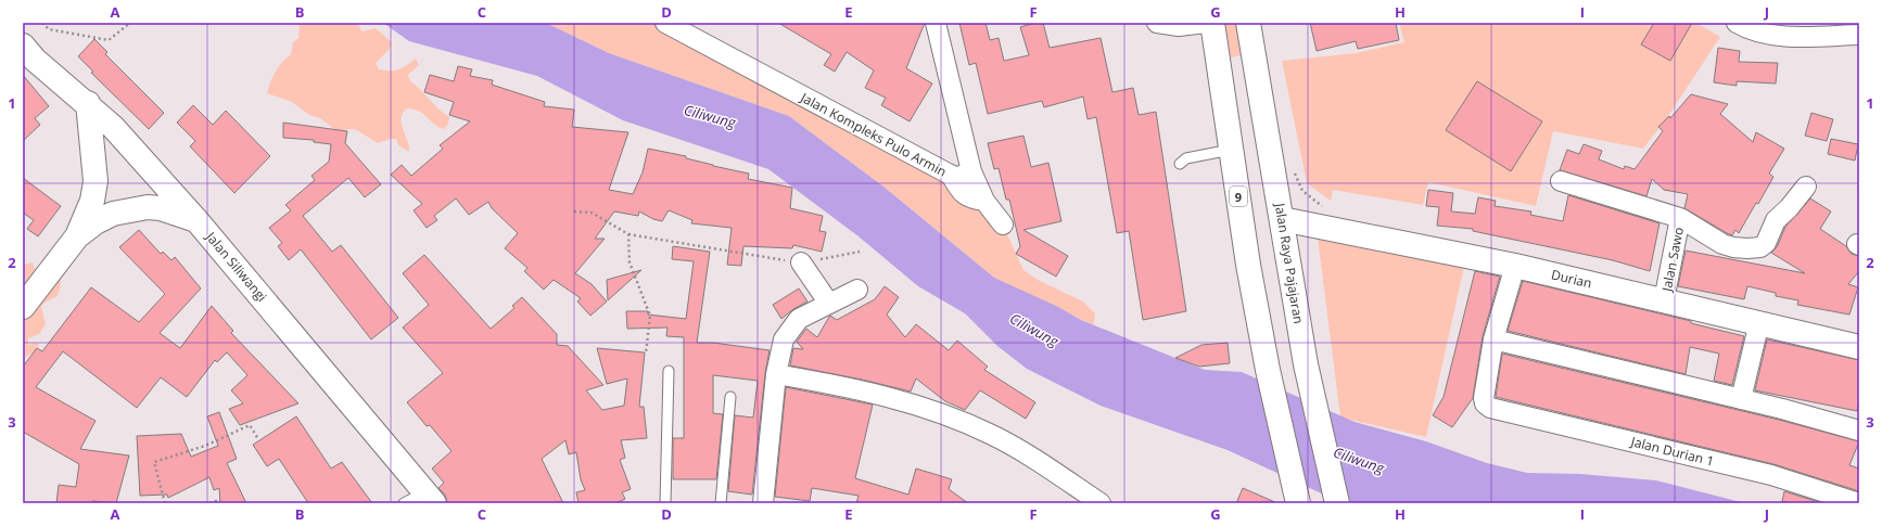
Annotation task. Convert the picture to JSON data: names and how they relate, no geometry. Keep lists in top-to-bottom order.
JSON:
{
  "streets": {
    "main road": [
      "9",
      "Jalan Raya Pajajaran",
      "Jalan Siliwangi",
      "Durian"
    ],
    "street": ["Jalan Kompleks Pulo Armin", "Jalan Sawo", "Jalan Durian 1"]
  },
  "crossings": [
    ["Jalan Sawo", "Durian"],
    ["Jalan Raya Pajajaran", "Durian"]
  ],
  "water": ["Ciliwung"],
  "grid": {
    "columns": [
      "A",
      "B",
      "C",
      "D",
      "E",
      "F",
      "G",
      "H",
      "I",
      "J"
    ],
    "rows": ["1", "2", "3"]
  }
}
